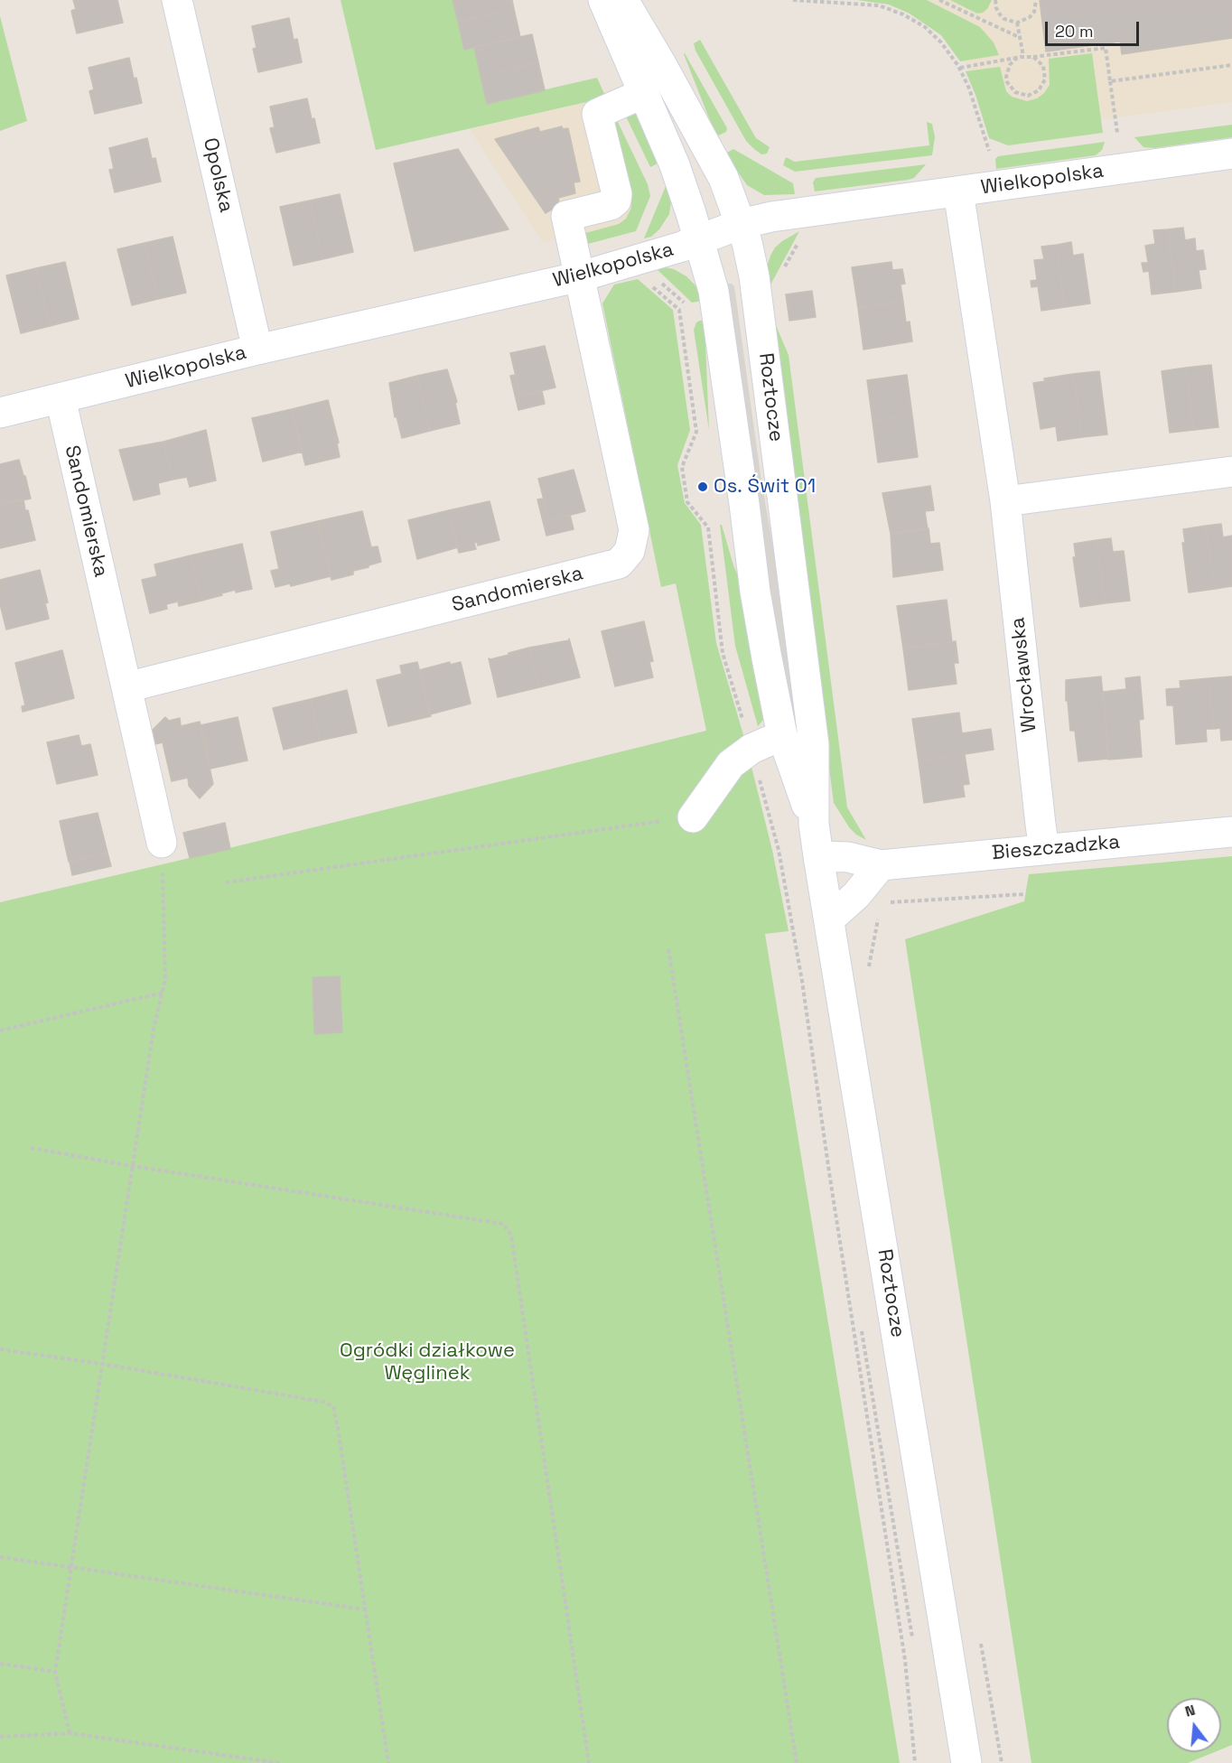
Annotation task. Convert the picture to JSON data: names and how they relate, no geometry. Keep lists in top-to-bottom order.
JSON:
{
  "streets": {
    "street": [
      "Opolska",
      "Wielkopolska",
      "Roztocze",
      "Sandomierska",
      "Wrocławska",
      "Bieszczadzka"
    ]
  },
  "crossings": [
    ["Opolska", "Wielkopolska"],
    ["Wielkopolska", "Roztocze"],
    ["Wielkopolska", "Sandomierska"],
    ["Wielkopolska", "Wrocławska"],
    ["Roztocze", "Sandomierska"],
    ["Roztocze", "Bieszczadzka"],
    ["Wrocławska", "Bieszczadzka"]
  ],
  "parks": ["Ogródki działkowe Węglinek"],
  "places": ["Os. Świt 01"],
  "scale_bar": "20 m",
  "north": "top"
}
